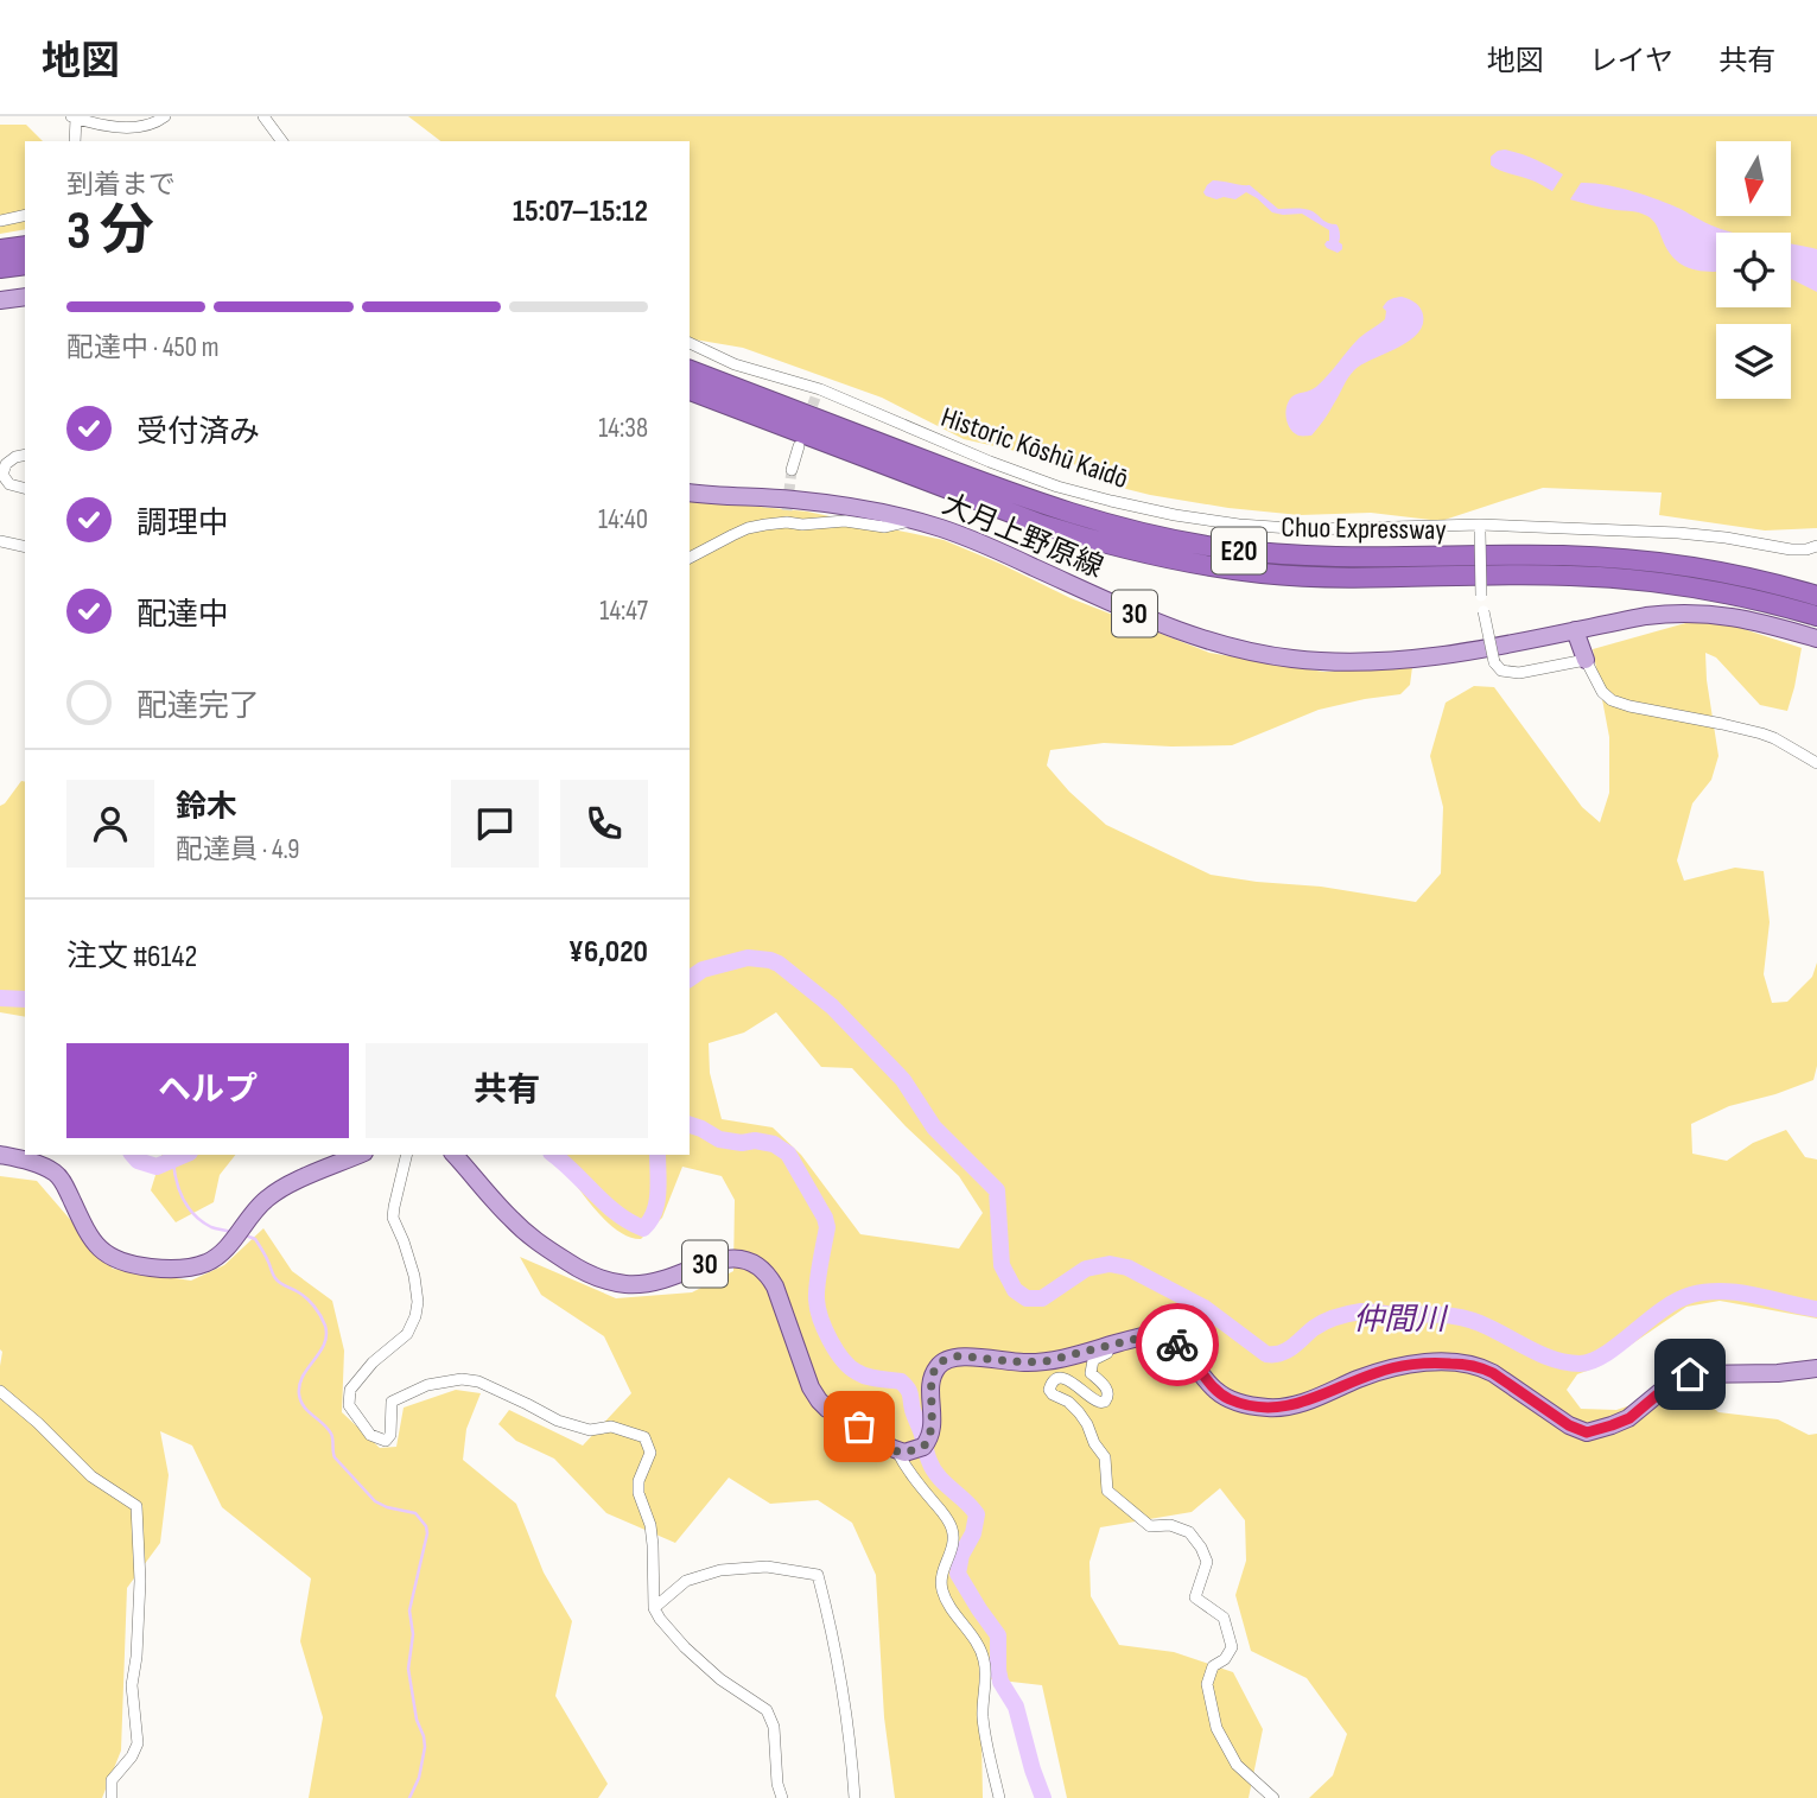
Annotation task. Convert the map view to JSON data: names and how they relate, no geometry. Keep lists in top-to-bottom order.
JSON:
{
  "streets": {
    "highway": ["Chuo Expressway", "E20"],
    "main road": ["大月上野原線", "30"],
    "street": ["Historic Kōshū Kaidō"]
  },
  "water": ["仲間川"],
  "north": "bottom",
  "page": {
    "header": "地図",
    "nav": ["地図", "レイヤ", "共有"],
    "heading": ["3 分", "到着まで", "15:07–15:12"],
    "panel": [
      "鈴木",
      "配達員 · 4.9",
      "注文 #6142",
      "¥6,020"
    ],
    "bar": "配達中 · 450 m",
    "list": [
      ["受付済み", "14:38"],
      ["調理中", "14:40"],
      ["配達中", "14:47"],
      "配達完了"
    ],
    "buttons": ["ヘルプ", "共有"]
  }
}
